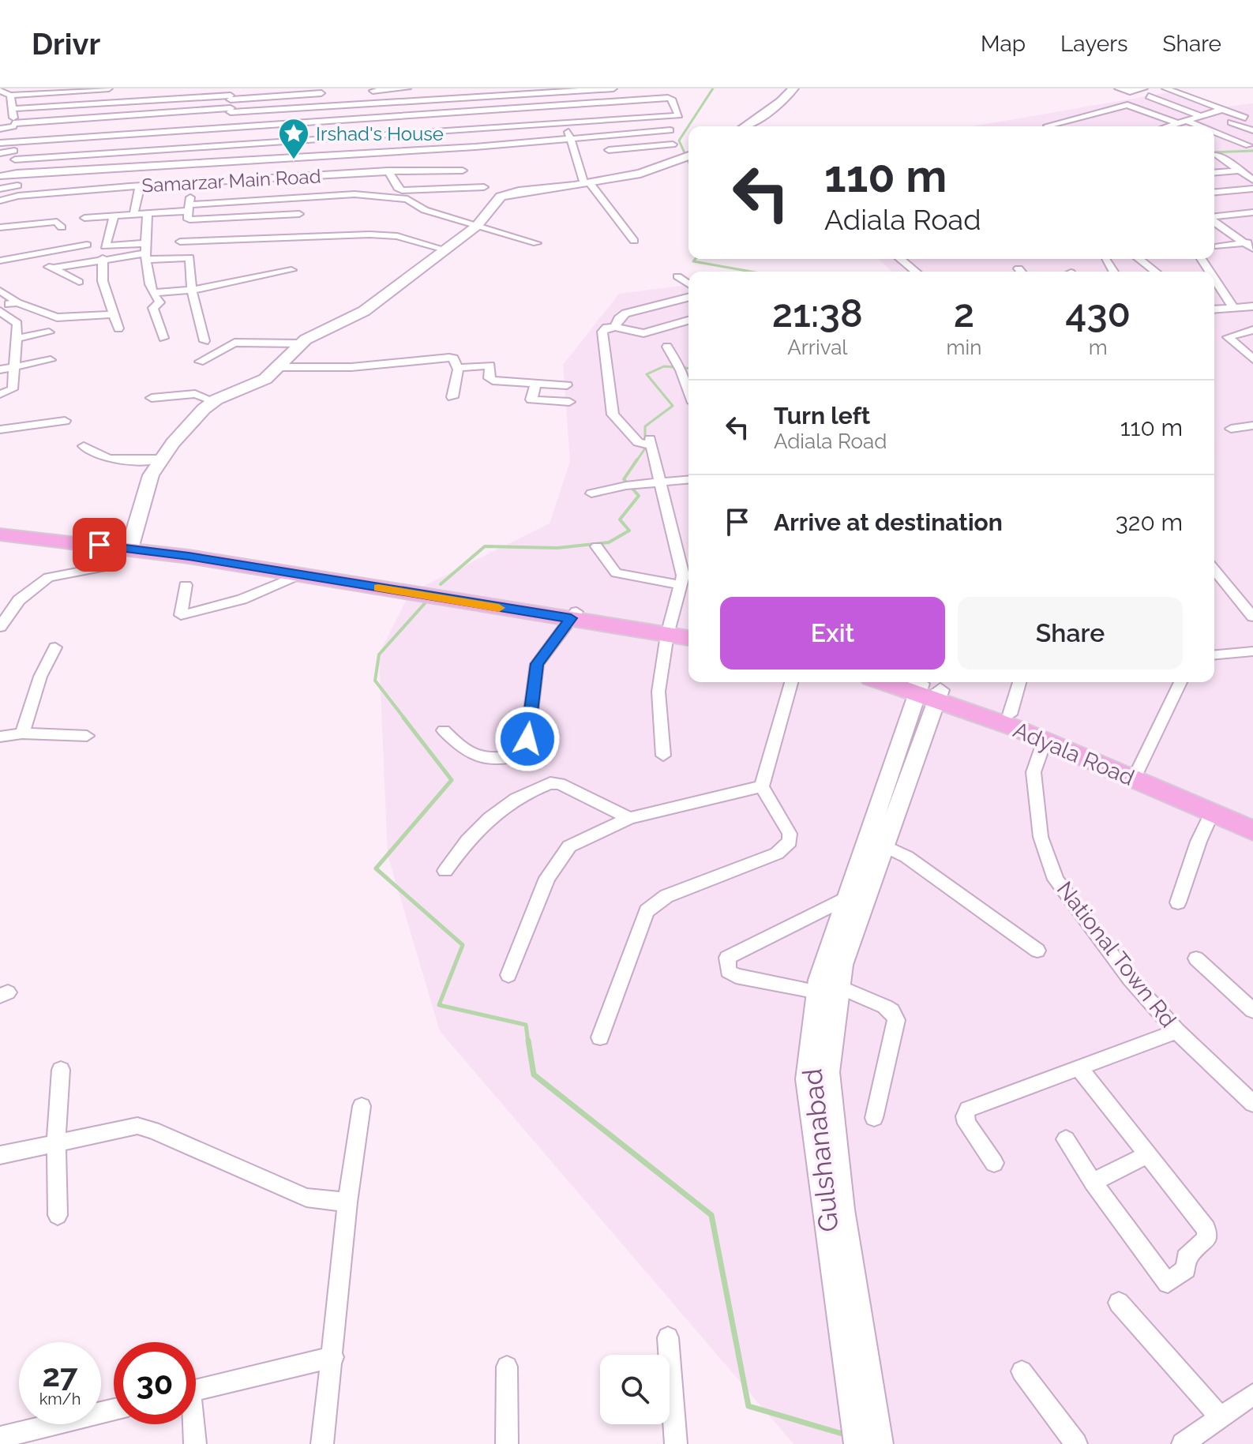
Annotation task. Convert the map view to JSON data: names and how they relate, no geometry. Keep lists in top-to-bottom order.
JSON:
{
  "streets": {
    "main road": ["Adyala Road"],
    "street": ["Samarzar Main Road", "National Town Rd", "Gulshanabad"]
  },
  "crossings": [
    ["Adyala Road", "National Town Rd"],
    ["Adyala Road", "Gulshanabad"]
  ],
  "places": {
    "place": ["Irshad's House"]
  },
  "page": {
    "header": "Drivr",
    "nav": ["Map", "Layers", "Share"],
    "turn": ["110 m", "Adiala Road"],
    "eta": [
      "21:38",
      "Arrival",
      "2",
      "min",
      "430",
      "m"
    ],
    "list": [
      {
        "name": "Turn left",
        "note": "Adiala Road",
        "value": "110 m"
      },
      {
        "name": "Arrive at destination",
        "value": "320 m"
      }
    ],
    "buttons": ["Exit", "Share"],
    "speed": "27 km/h",
    "limit": "30"
  }
}
